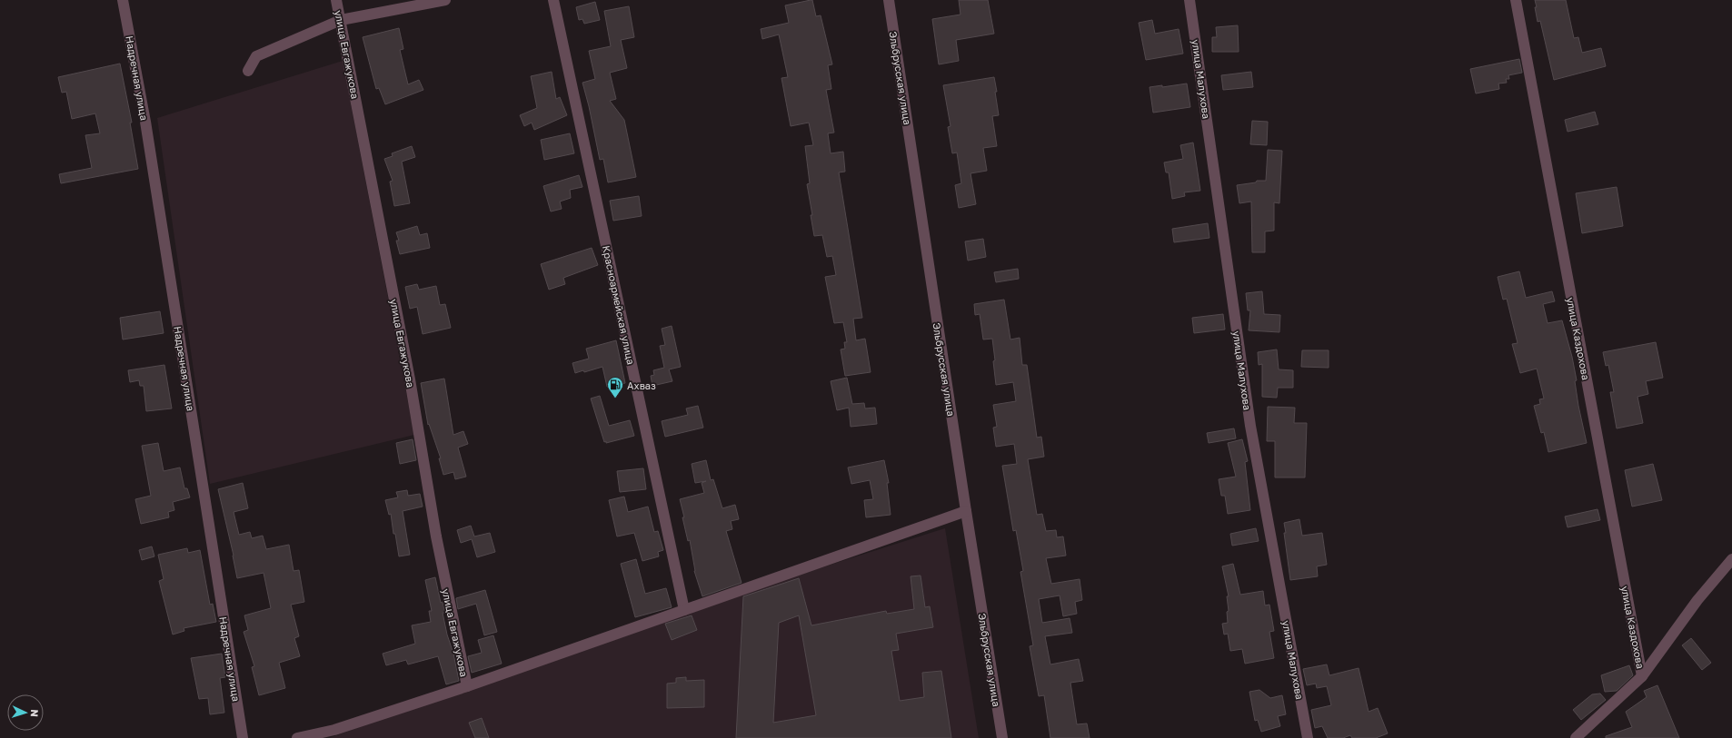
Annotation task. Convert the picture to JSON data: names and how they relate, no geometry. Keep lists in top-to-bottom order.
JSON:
{
  "streets": {
    "street": [
      "улица Евгажукова",
      "Надречная улица",
      "Эльбрусская улица",
      "улица Малухова",
      "Красноармейская улица",
      "улица Каздохова"
    ]
  },
  "places": {
    "fuel station": ["Ахваз"]
  },
  "north": "right"
}
